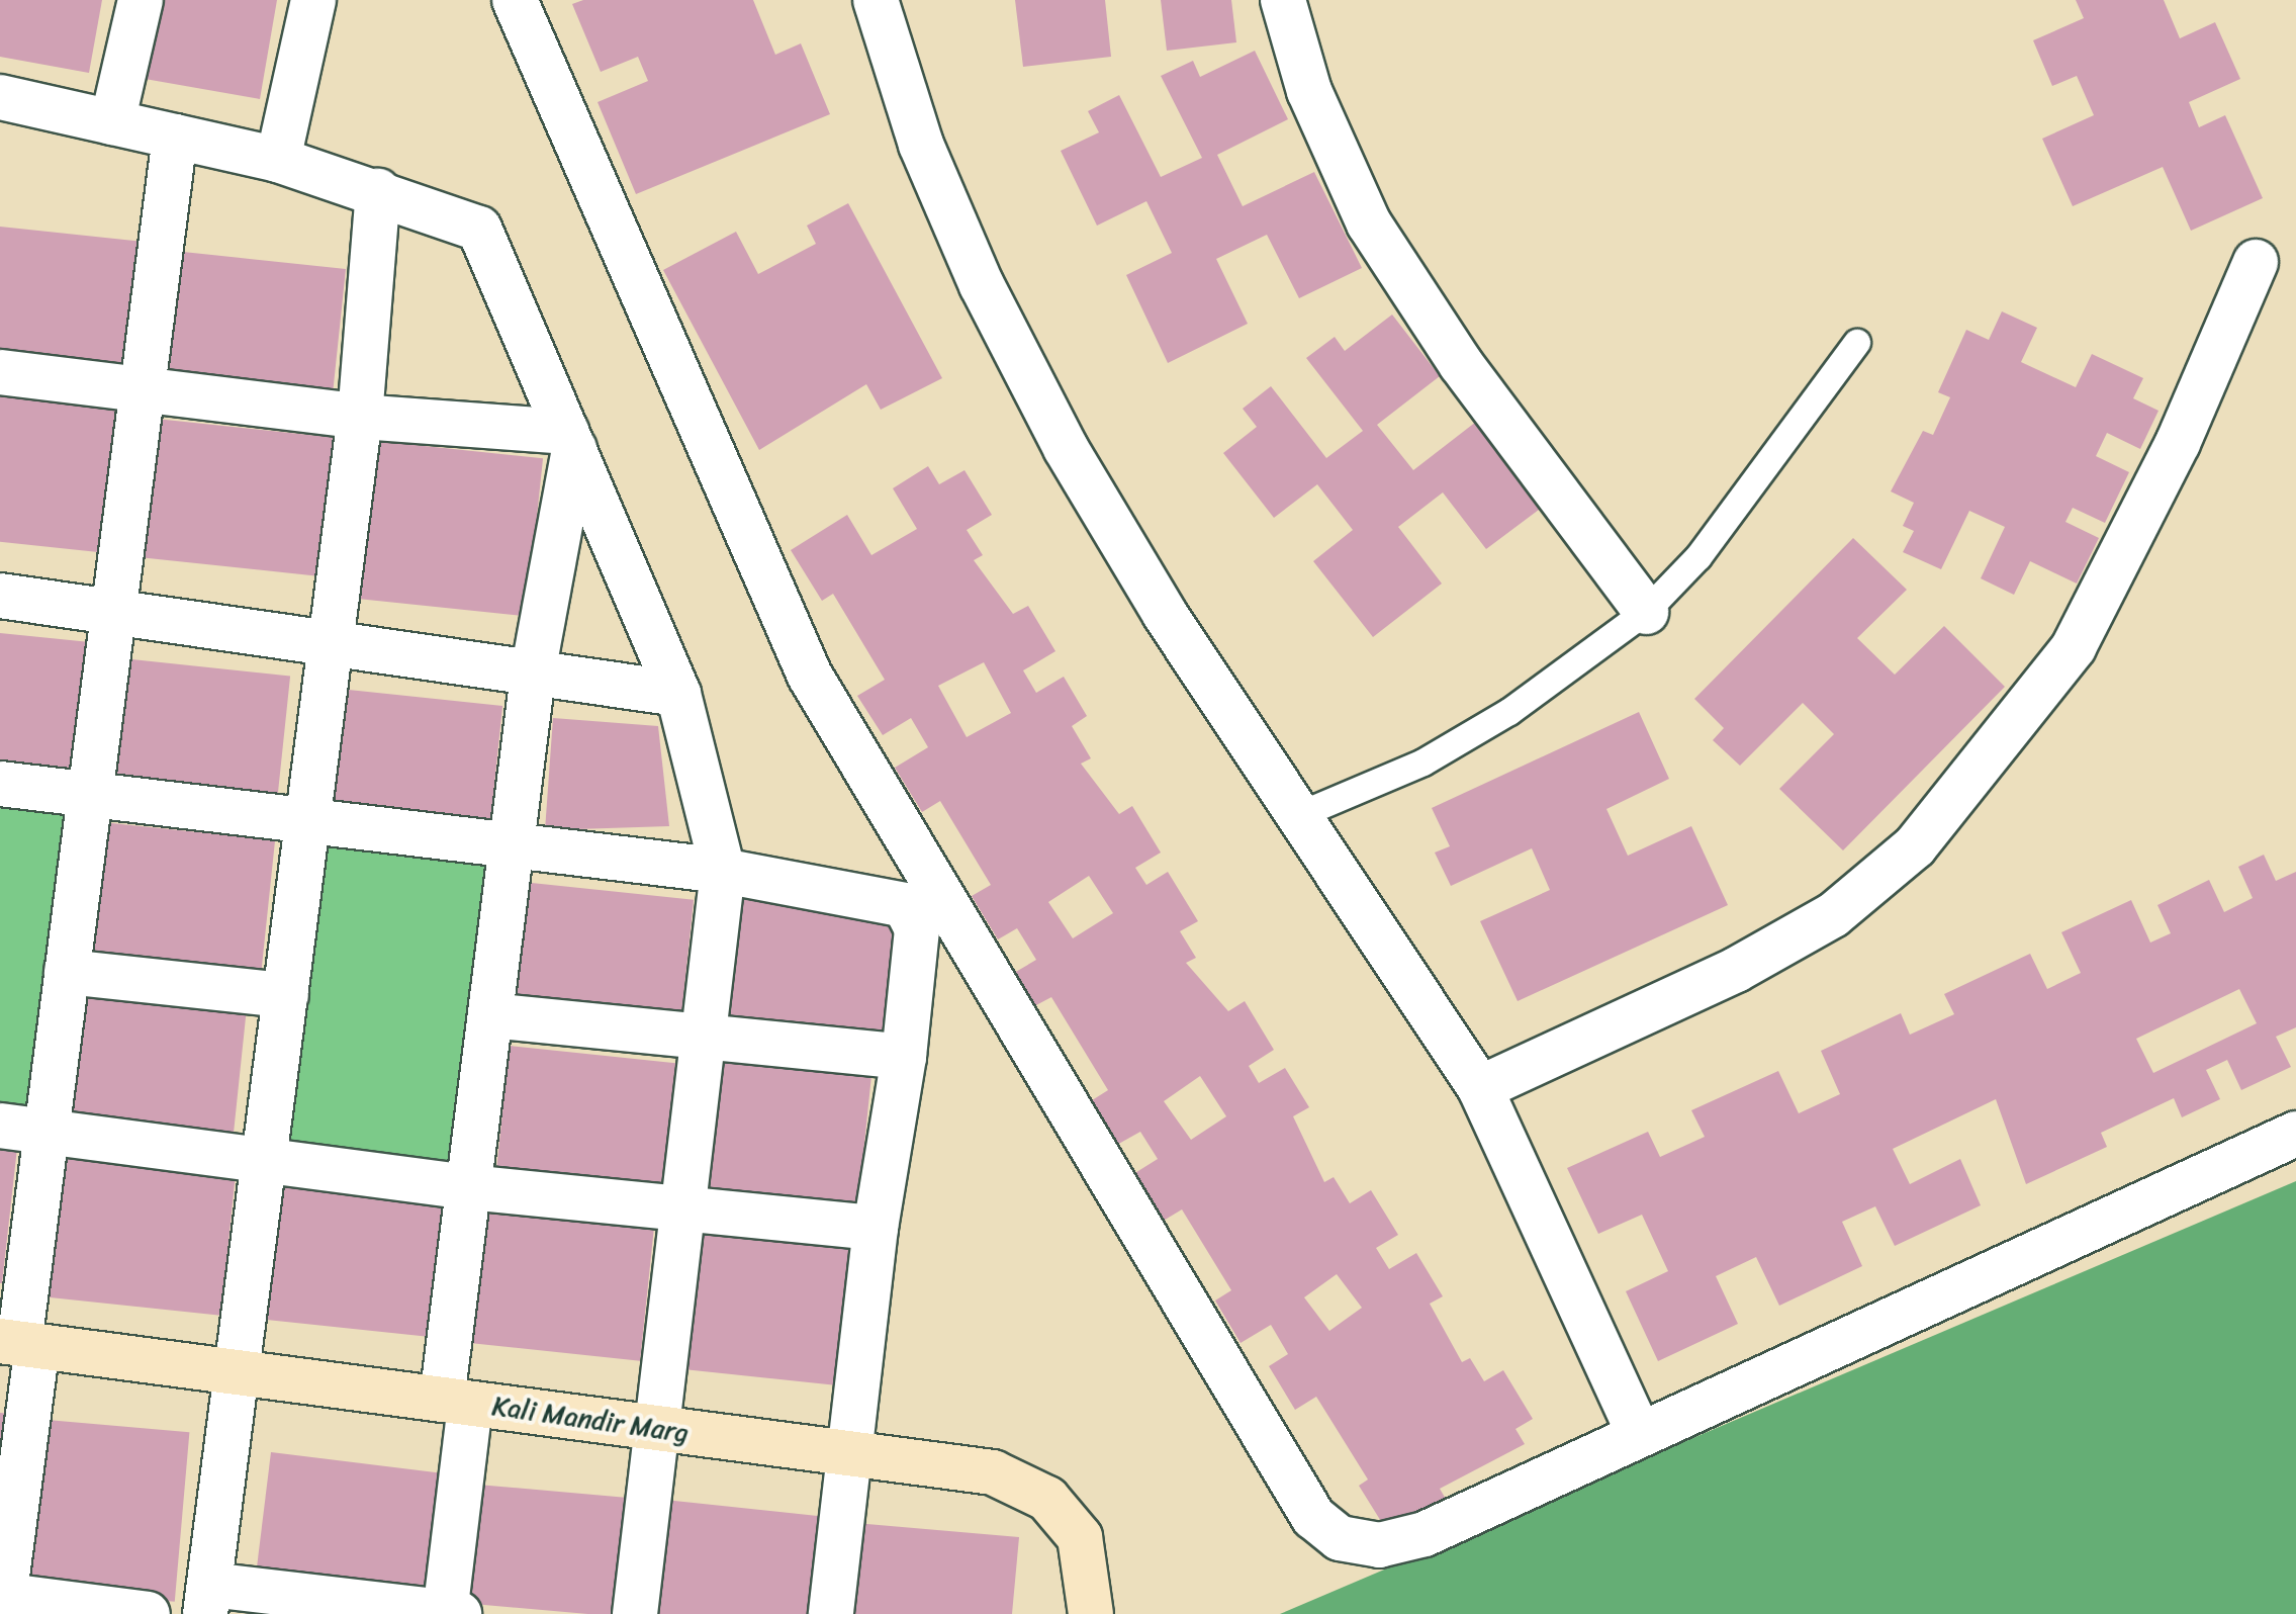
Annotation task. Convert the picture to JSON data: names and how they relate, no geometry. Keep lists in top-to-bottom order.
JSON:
{
  "streets": {
    "street": ["Kali Mandir Marg"]
  }
}
